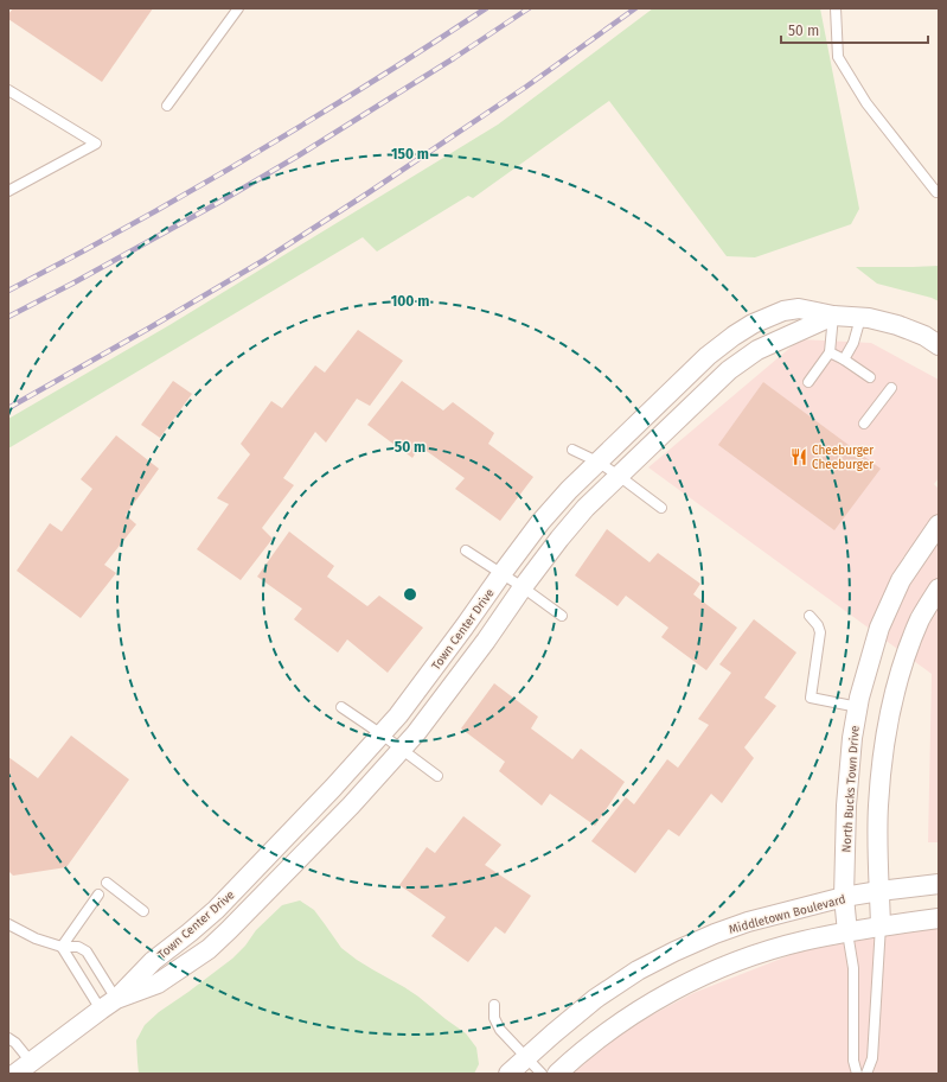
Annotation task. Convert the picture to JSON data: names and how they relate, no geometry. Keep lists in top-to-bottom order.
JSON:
{
  "streets": {
    "street": ["Town Center Drive", "North Bucks Town Drive", "Middletown Boulevard"]
  },
  "crossings": [
    ["North Bucks Town Drive", "Middletown Boulevard"]
  ],
  "places": {
    "restaurant": ["Cheeburger Cheeburger"]
  },
  "scale_bar": "50 m",
  "rings": ["150 m", "100 m", "50 m"]
}
